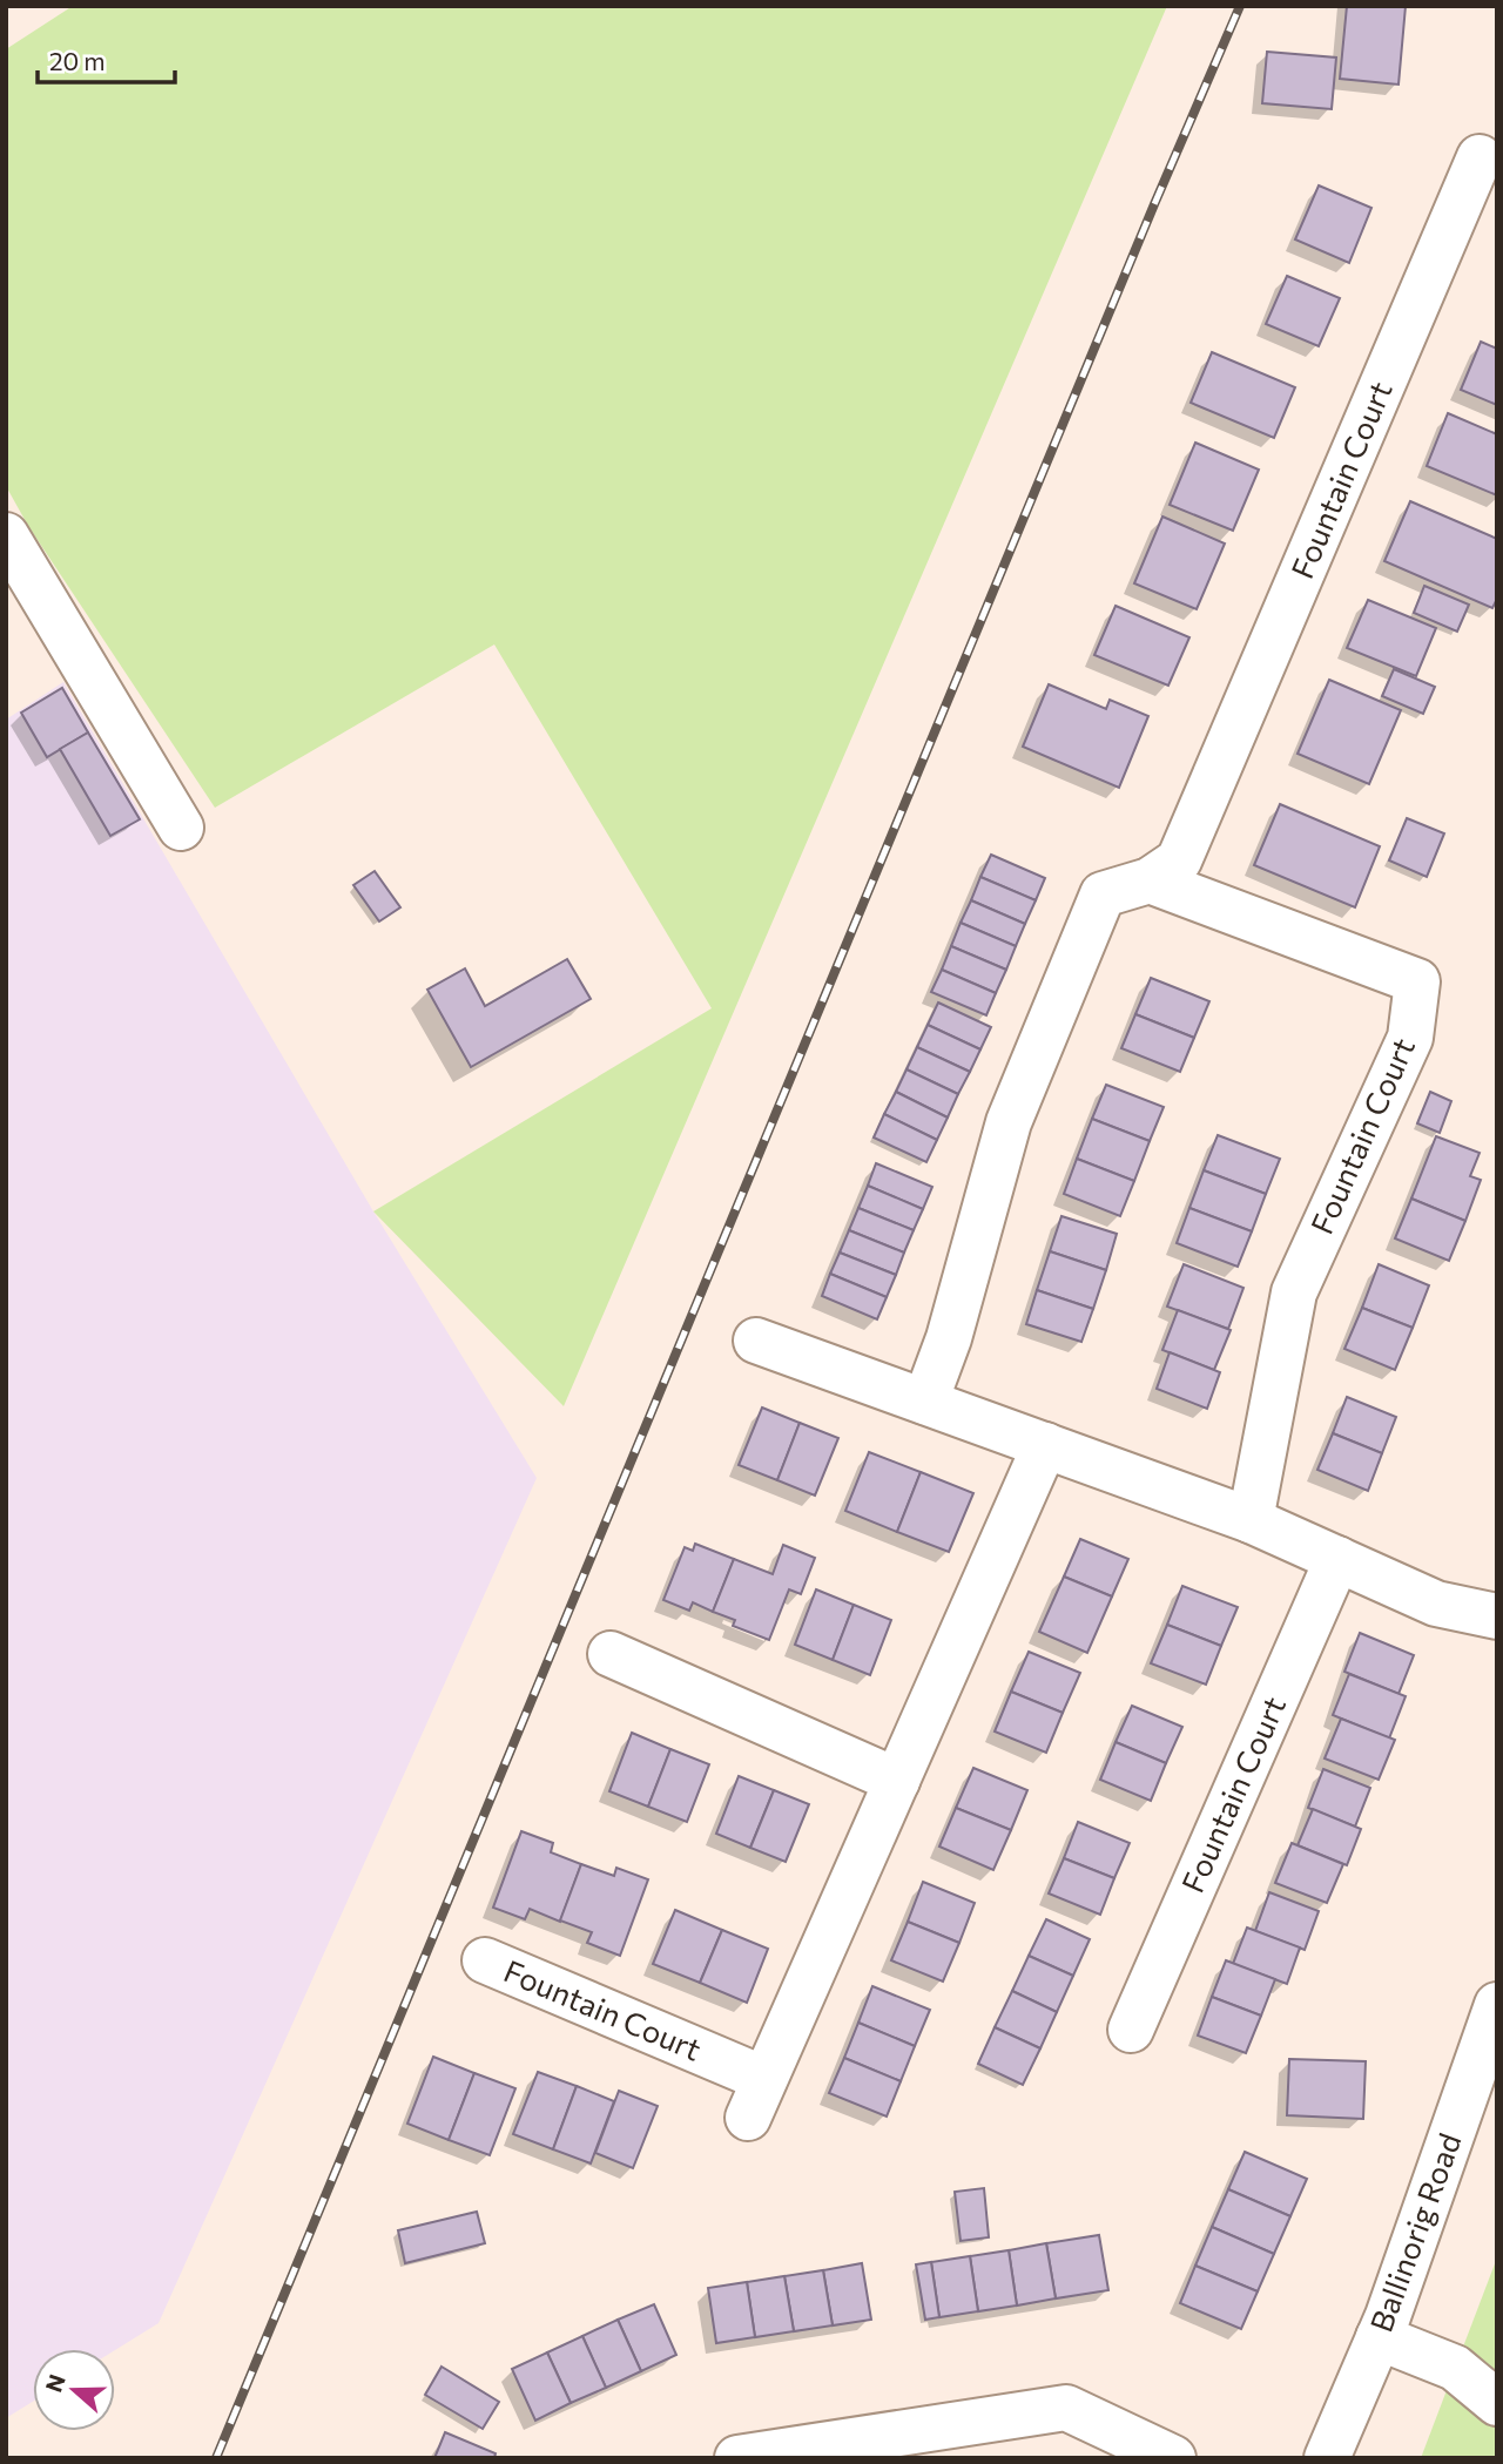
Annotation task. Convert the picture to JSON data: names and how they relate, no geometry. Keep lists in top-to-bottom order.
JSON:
{
  "streets": {
    "street": ["Fountain Court", "Ballinorig Road"]
  },
  "scale_bar": "20 m",
  "north": "left"
}
